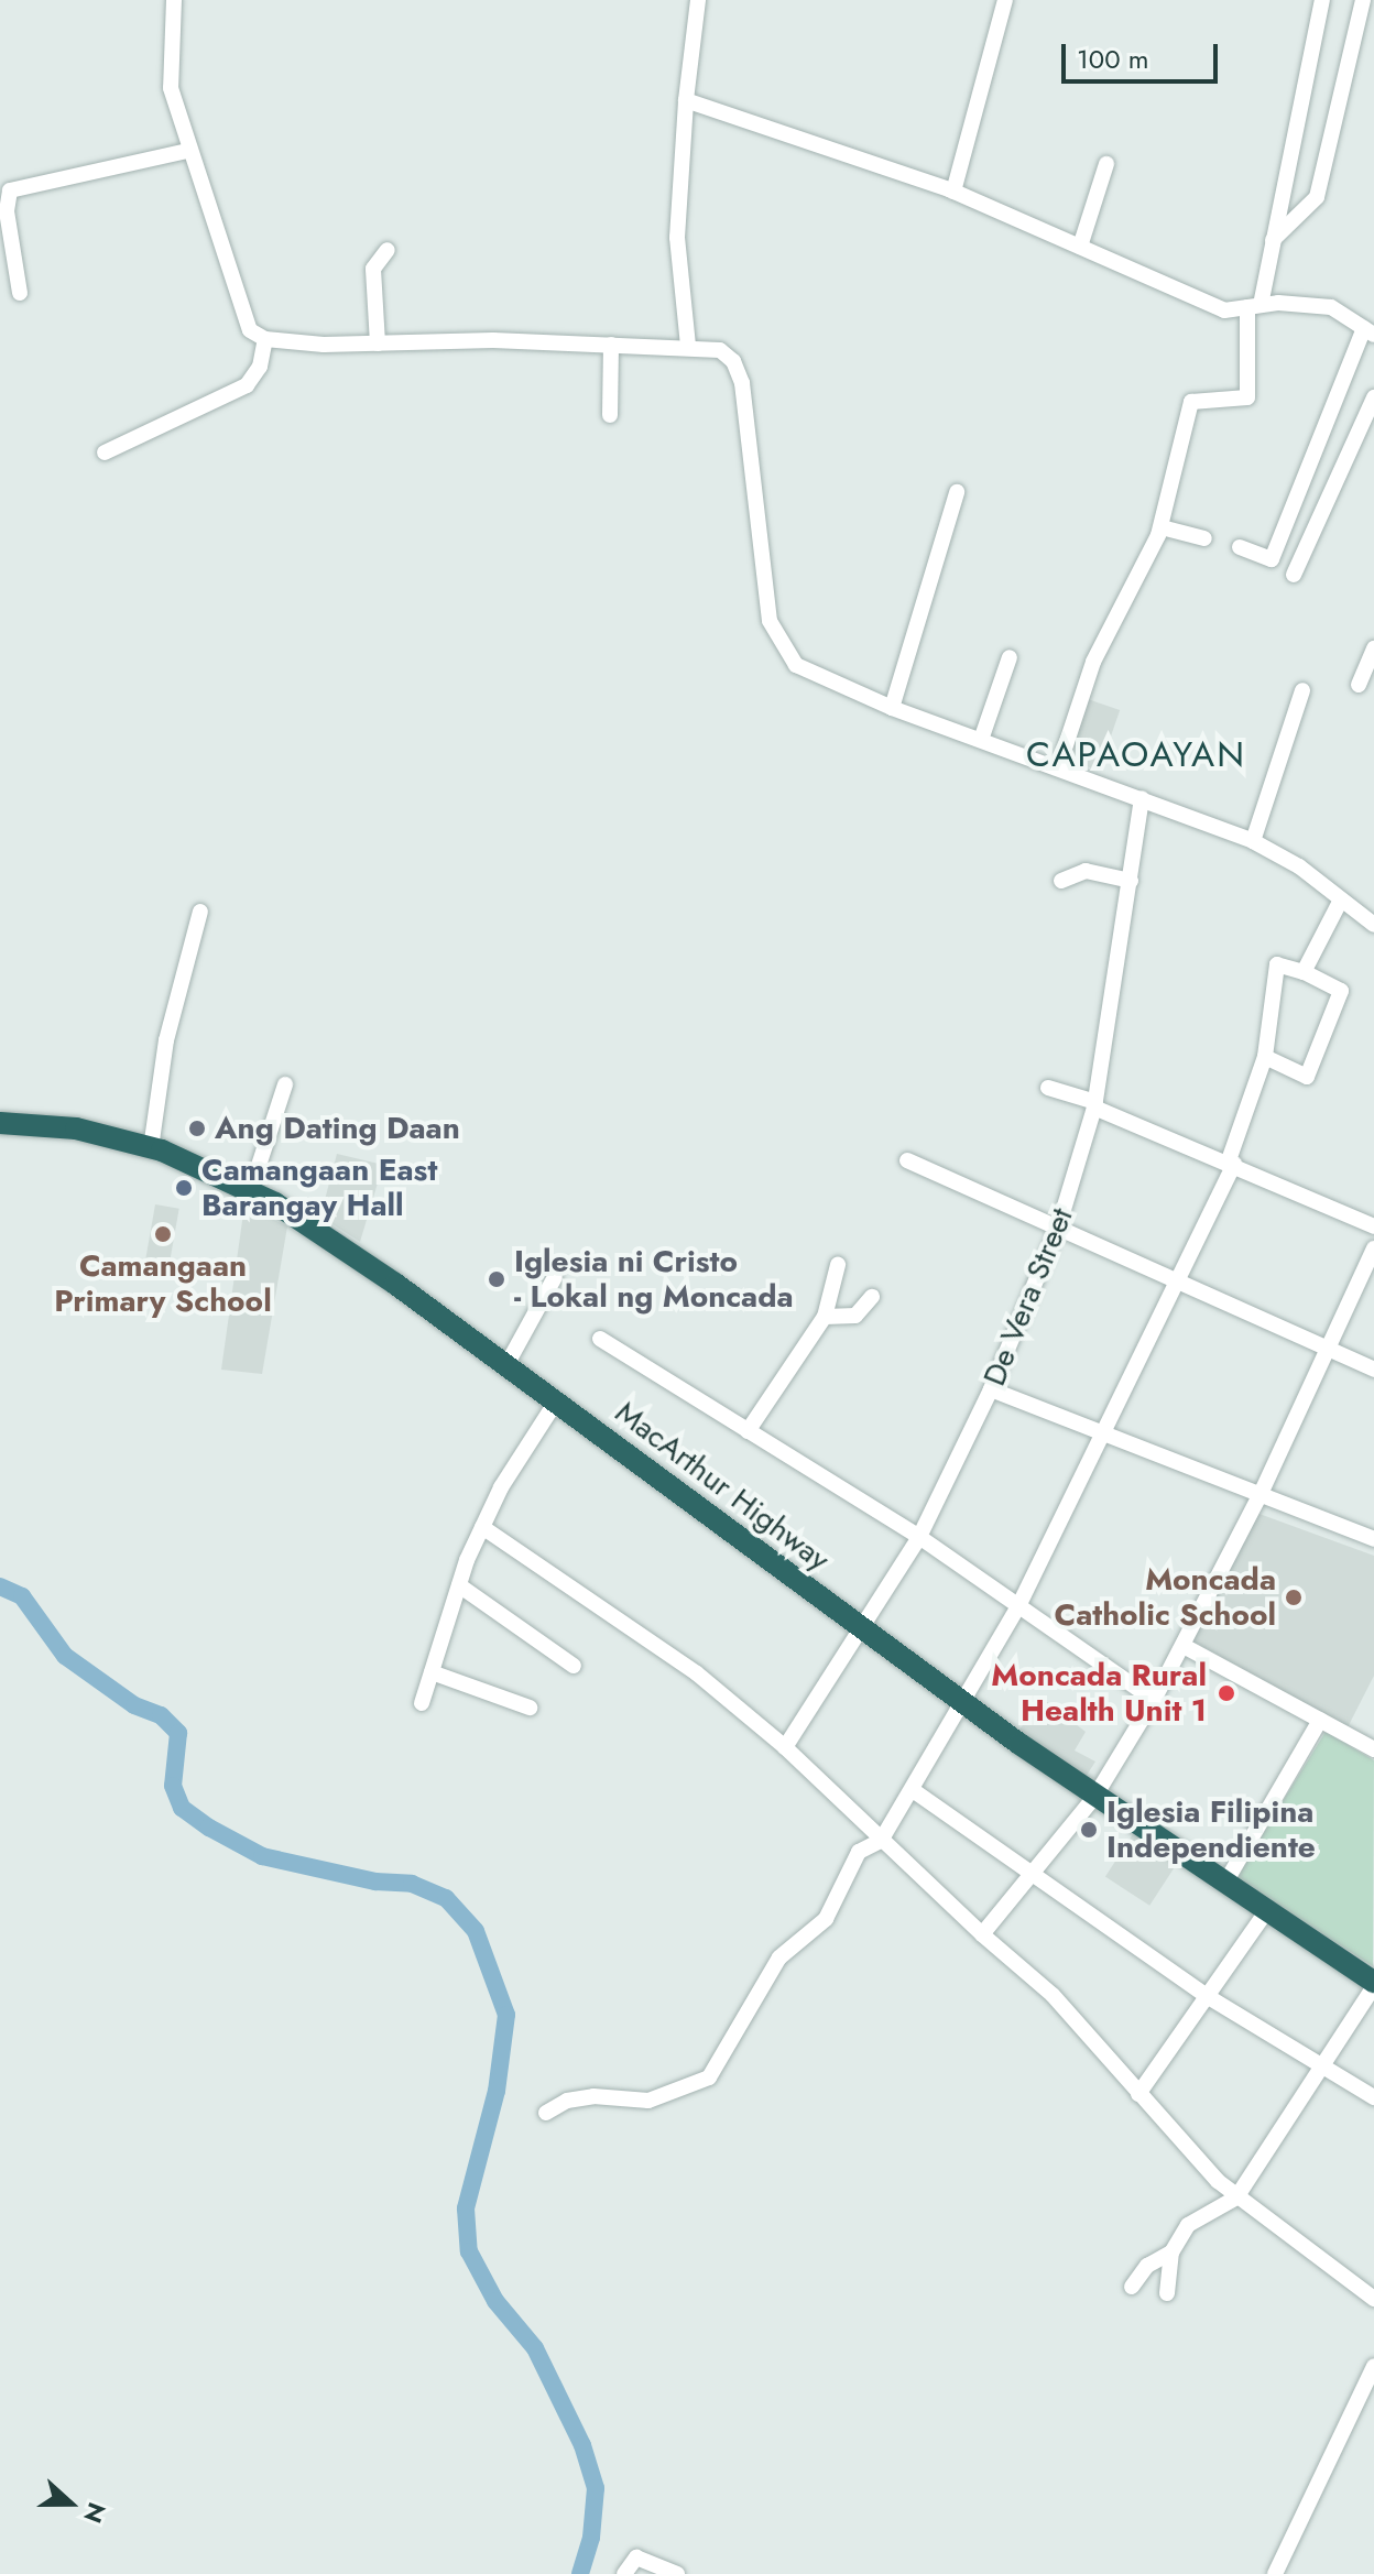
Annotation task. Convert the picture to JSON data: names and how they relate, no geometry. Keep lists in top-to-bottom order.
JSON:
{
  "streets": {
    "highway": ["MacArthur Highway"],
    "street": ["De Vera Street"]
  },
  "crossings": [
    ["De Vera Street", "MacArthur Highway"]
  ],
  "districts": ["CAPAOAYAN"],
  "places": [
    "Ang Dating Daan",
    "Camangaan East Barangay Hall",
    "Camangaan Primary School",
    "Iglesia ni Cristo - Lokal ng Moncada",
    "Moncada Catholic School",
    "Moncada Rural Health Unit 1",
    "Iglesia Filipina Independiente"
  ],
  "scale_bar": "100 m",
  "north": "right"
}
